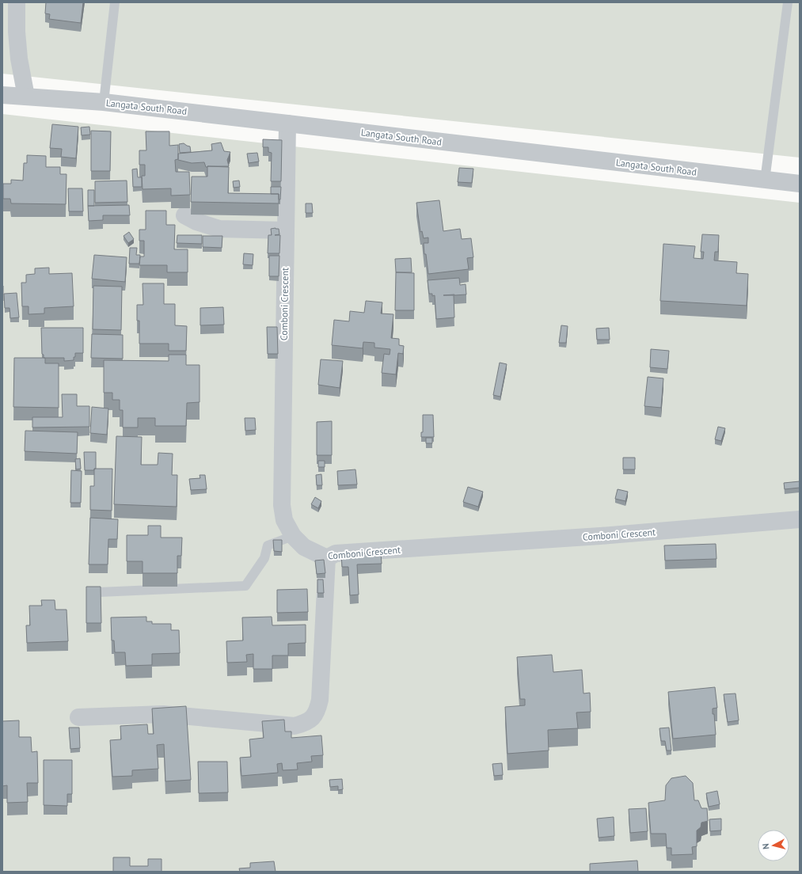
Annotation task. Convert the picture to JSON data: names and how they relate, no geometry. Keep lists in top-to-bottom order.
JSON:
{
  "streets": {
    "street": ["Langata South Road", "Comboni Crescent"]
  },
  "crossings": [
    ["Langata South Road", "Comboni Crescent"]
  ],
  "north": "left"
}
